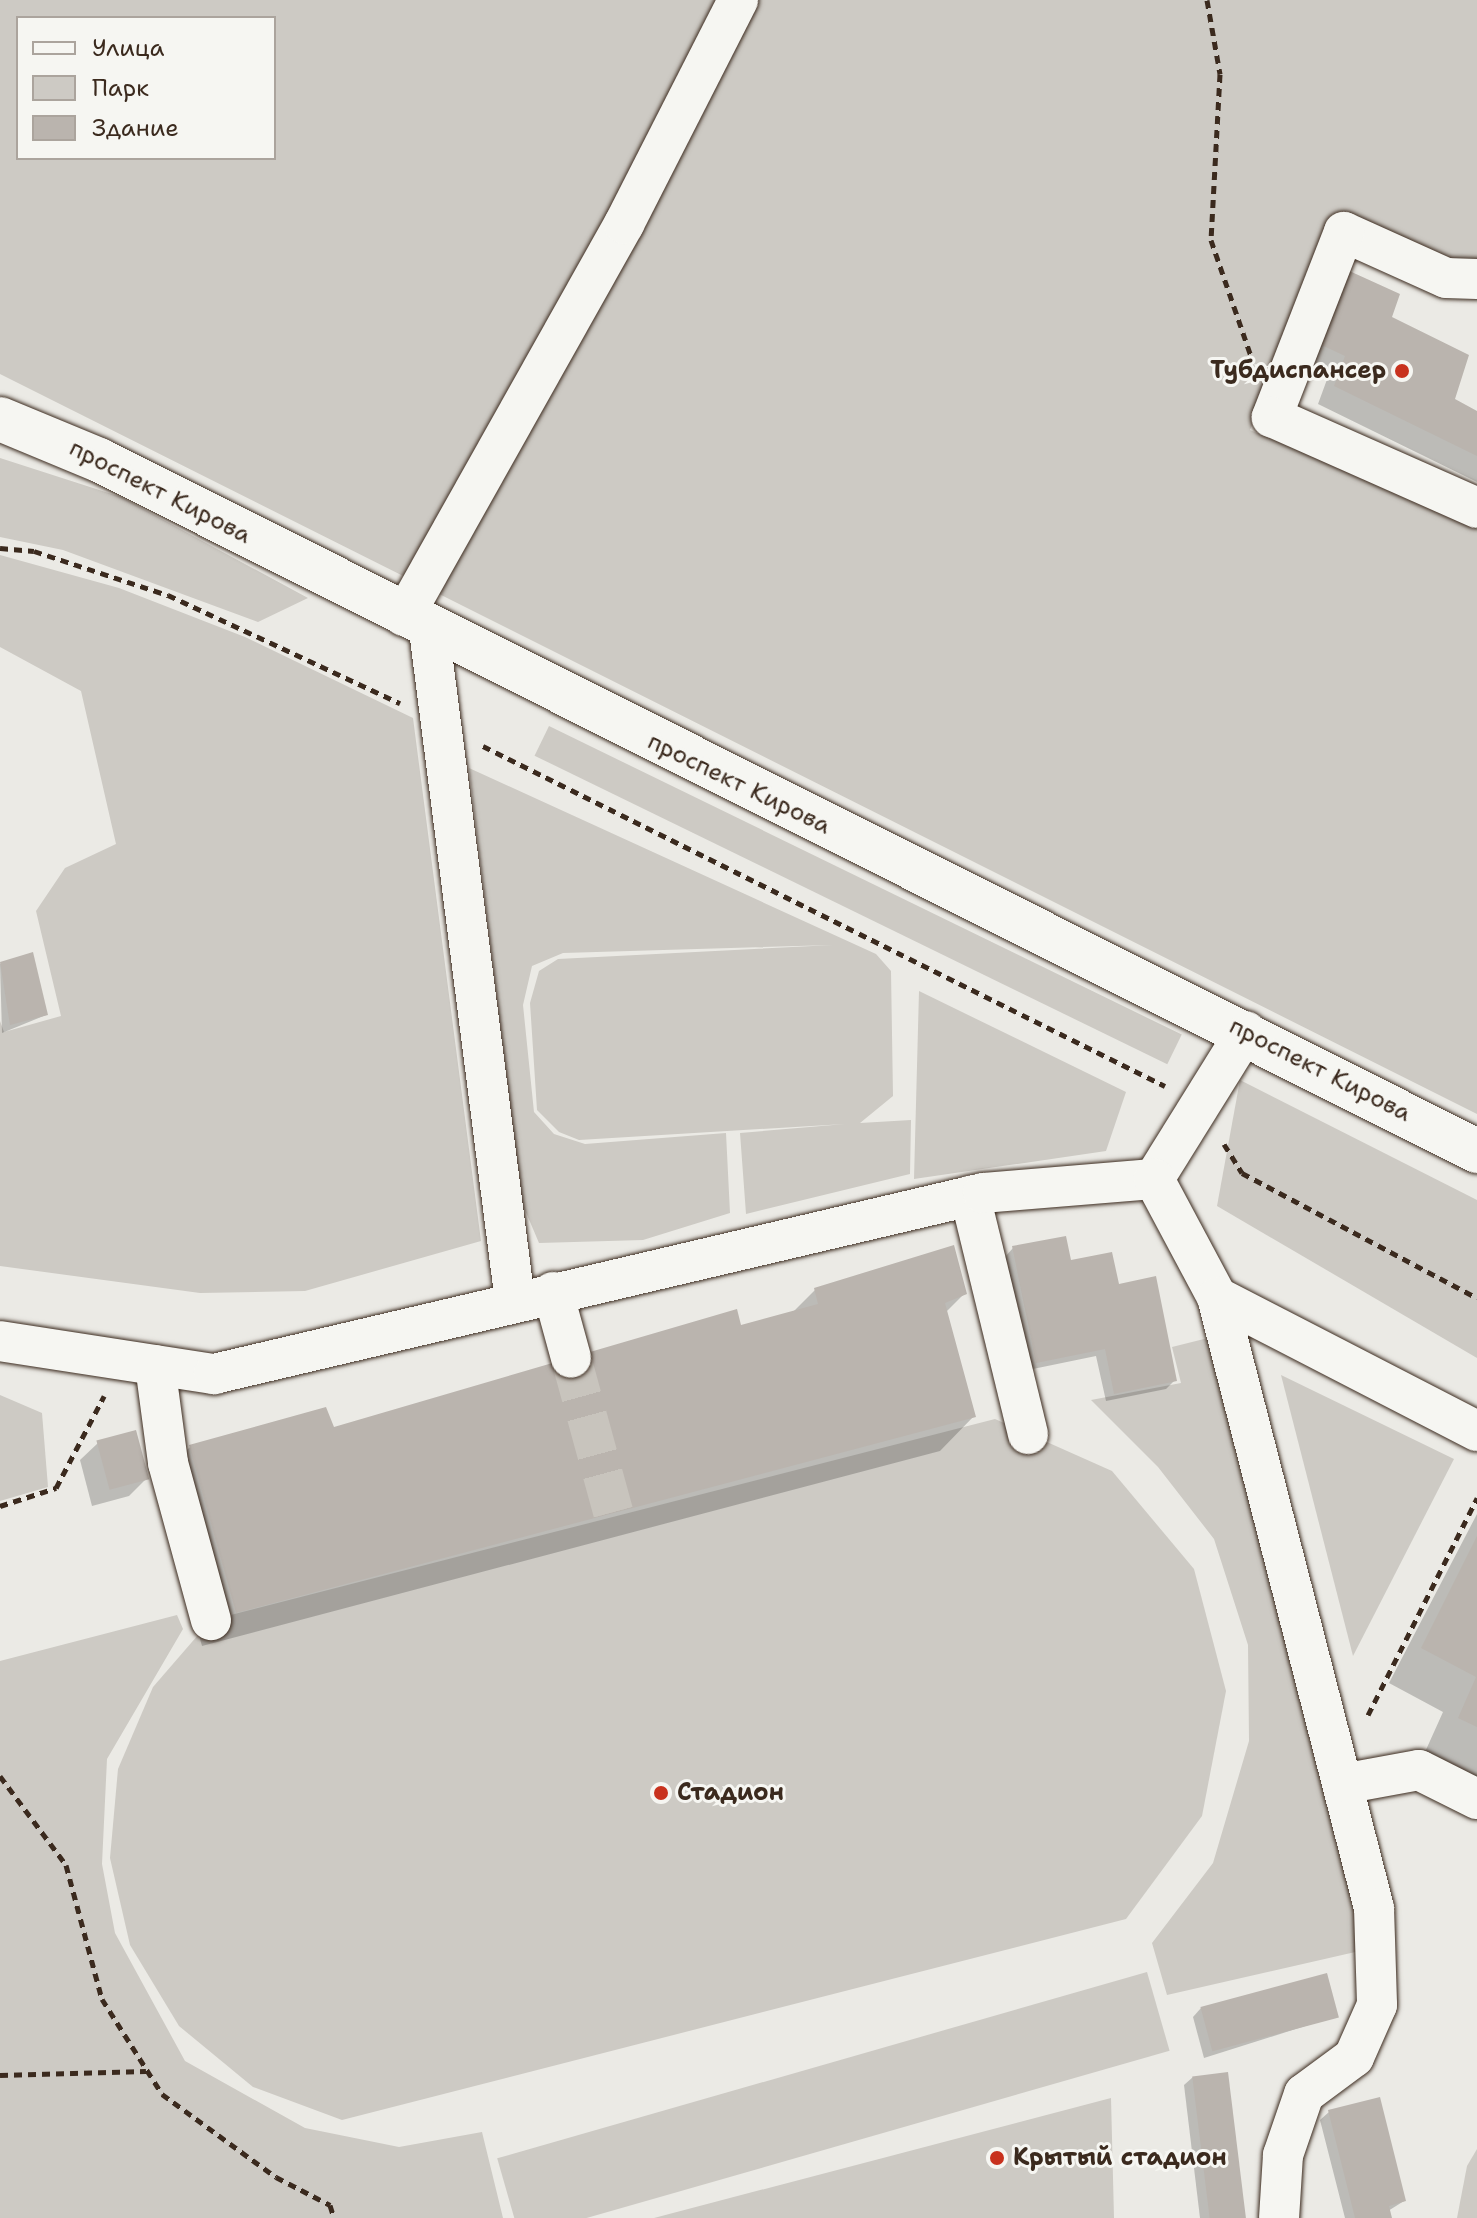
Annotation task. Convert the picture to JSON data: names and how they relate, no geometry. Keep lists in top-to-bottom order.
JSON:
{
  "streets": {
    "main road": ["проспект Кирова"]
  },
  "places": ["Тубдиспансер", "Стадион", "Крытый стадион"],
  "legend": ["Улица", "Парк", "Здание"]
}
